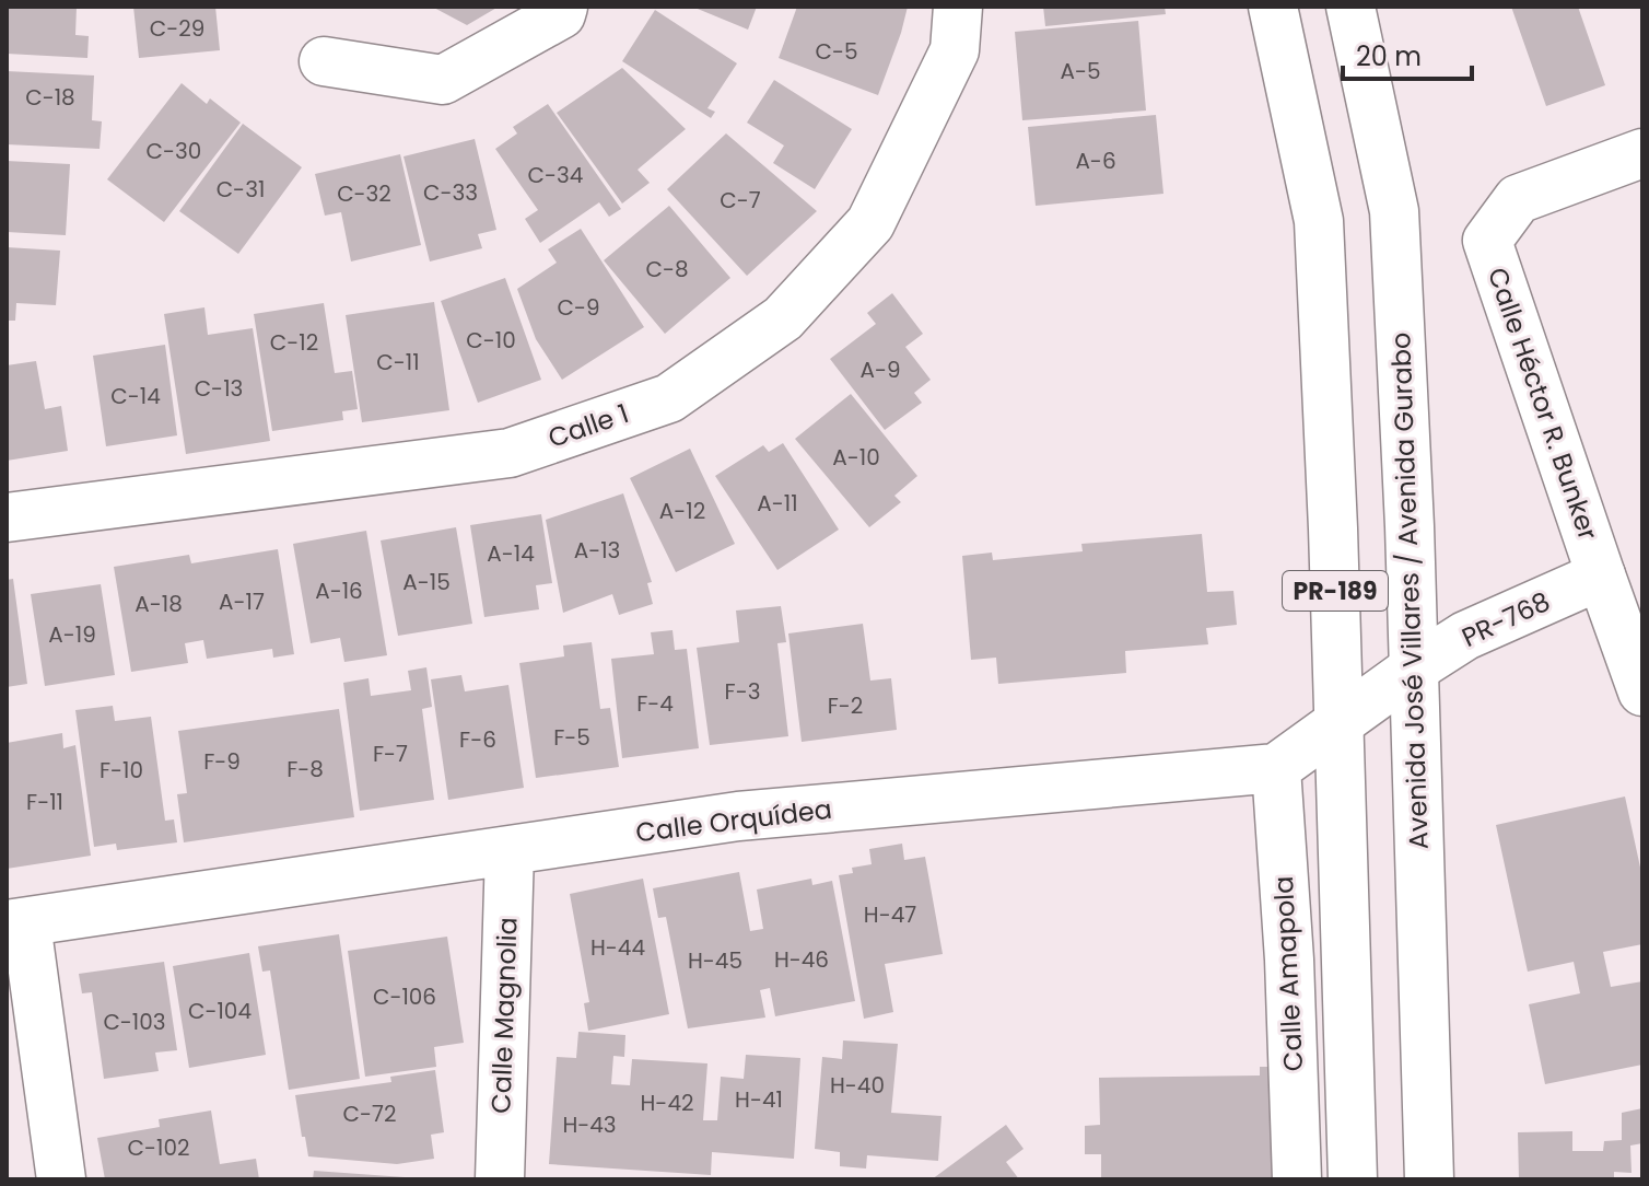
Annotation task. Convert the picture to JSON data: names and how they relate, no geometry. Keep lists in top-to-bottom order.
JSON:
{
  "streets": {
    "street": [
      "Calle Héctor R. Bunker",
      "Calle 1",
      "PR-189",
      "Avenida José Villares / Avenida Gurabo",
      "PR-768",
      "Calle Orquídea",
      "Calle Amapola",
      "Calle Magnolia"
    ]
  },
  "crossings": [
    ["Calle Héctor R. Bunker", "PR-768"],
    ["Avenida José Villares / Avenida Gurabo", "PR-768"],
    ["Calle Orquídea", "Calle Amapola"],
    ["Calle Orquídea", "Calle Magnolia"]
  ],
  "house_numbers": [
    "C-29",
    "C-5",
    "A-5",
    "C-18",
    "C-30",
    "A-6",
    "C-34",
    "C-31",
    "C-33",
    "C-32",
    "C-7",
    "C-8",
    "C-9",
    "C-10",
    "C-12",
    "C-11",
    "A-9",
    "C-13",
    "C-14",
    "A-10",
    "A-11",
    "A-12",
    "A-13",
    "A-14",
    "A-15",
    "A-16",
    "A-17",
    "A-18",
    "A-19",
    "F-3",
    "F-4",
    "F-2",
    "F-5",
    "F-6",
    "F-7",
    "F-9",
    "F-8",
    "F-10",
    "F-11",
    "H-47",
    "H-44",
    "H-46",
    "H-45",
    "C-106",
    "C-104",
    "C-103",
    "H-40",
    "H-41",
    "H-42",
    "C-72",
    "H-43",
    "C-102"
  ],
  "scale_bar": "20 m"
}
